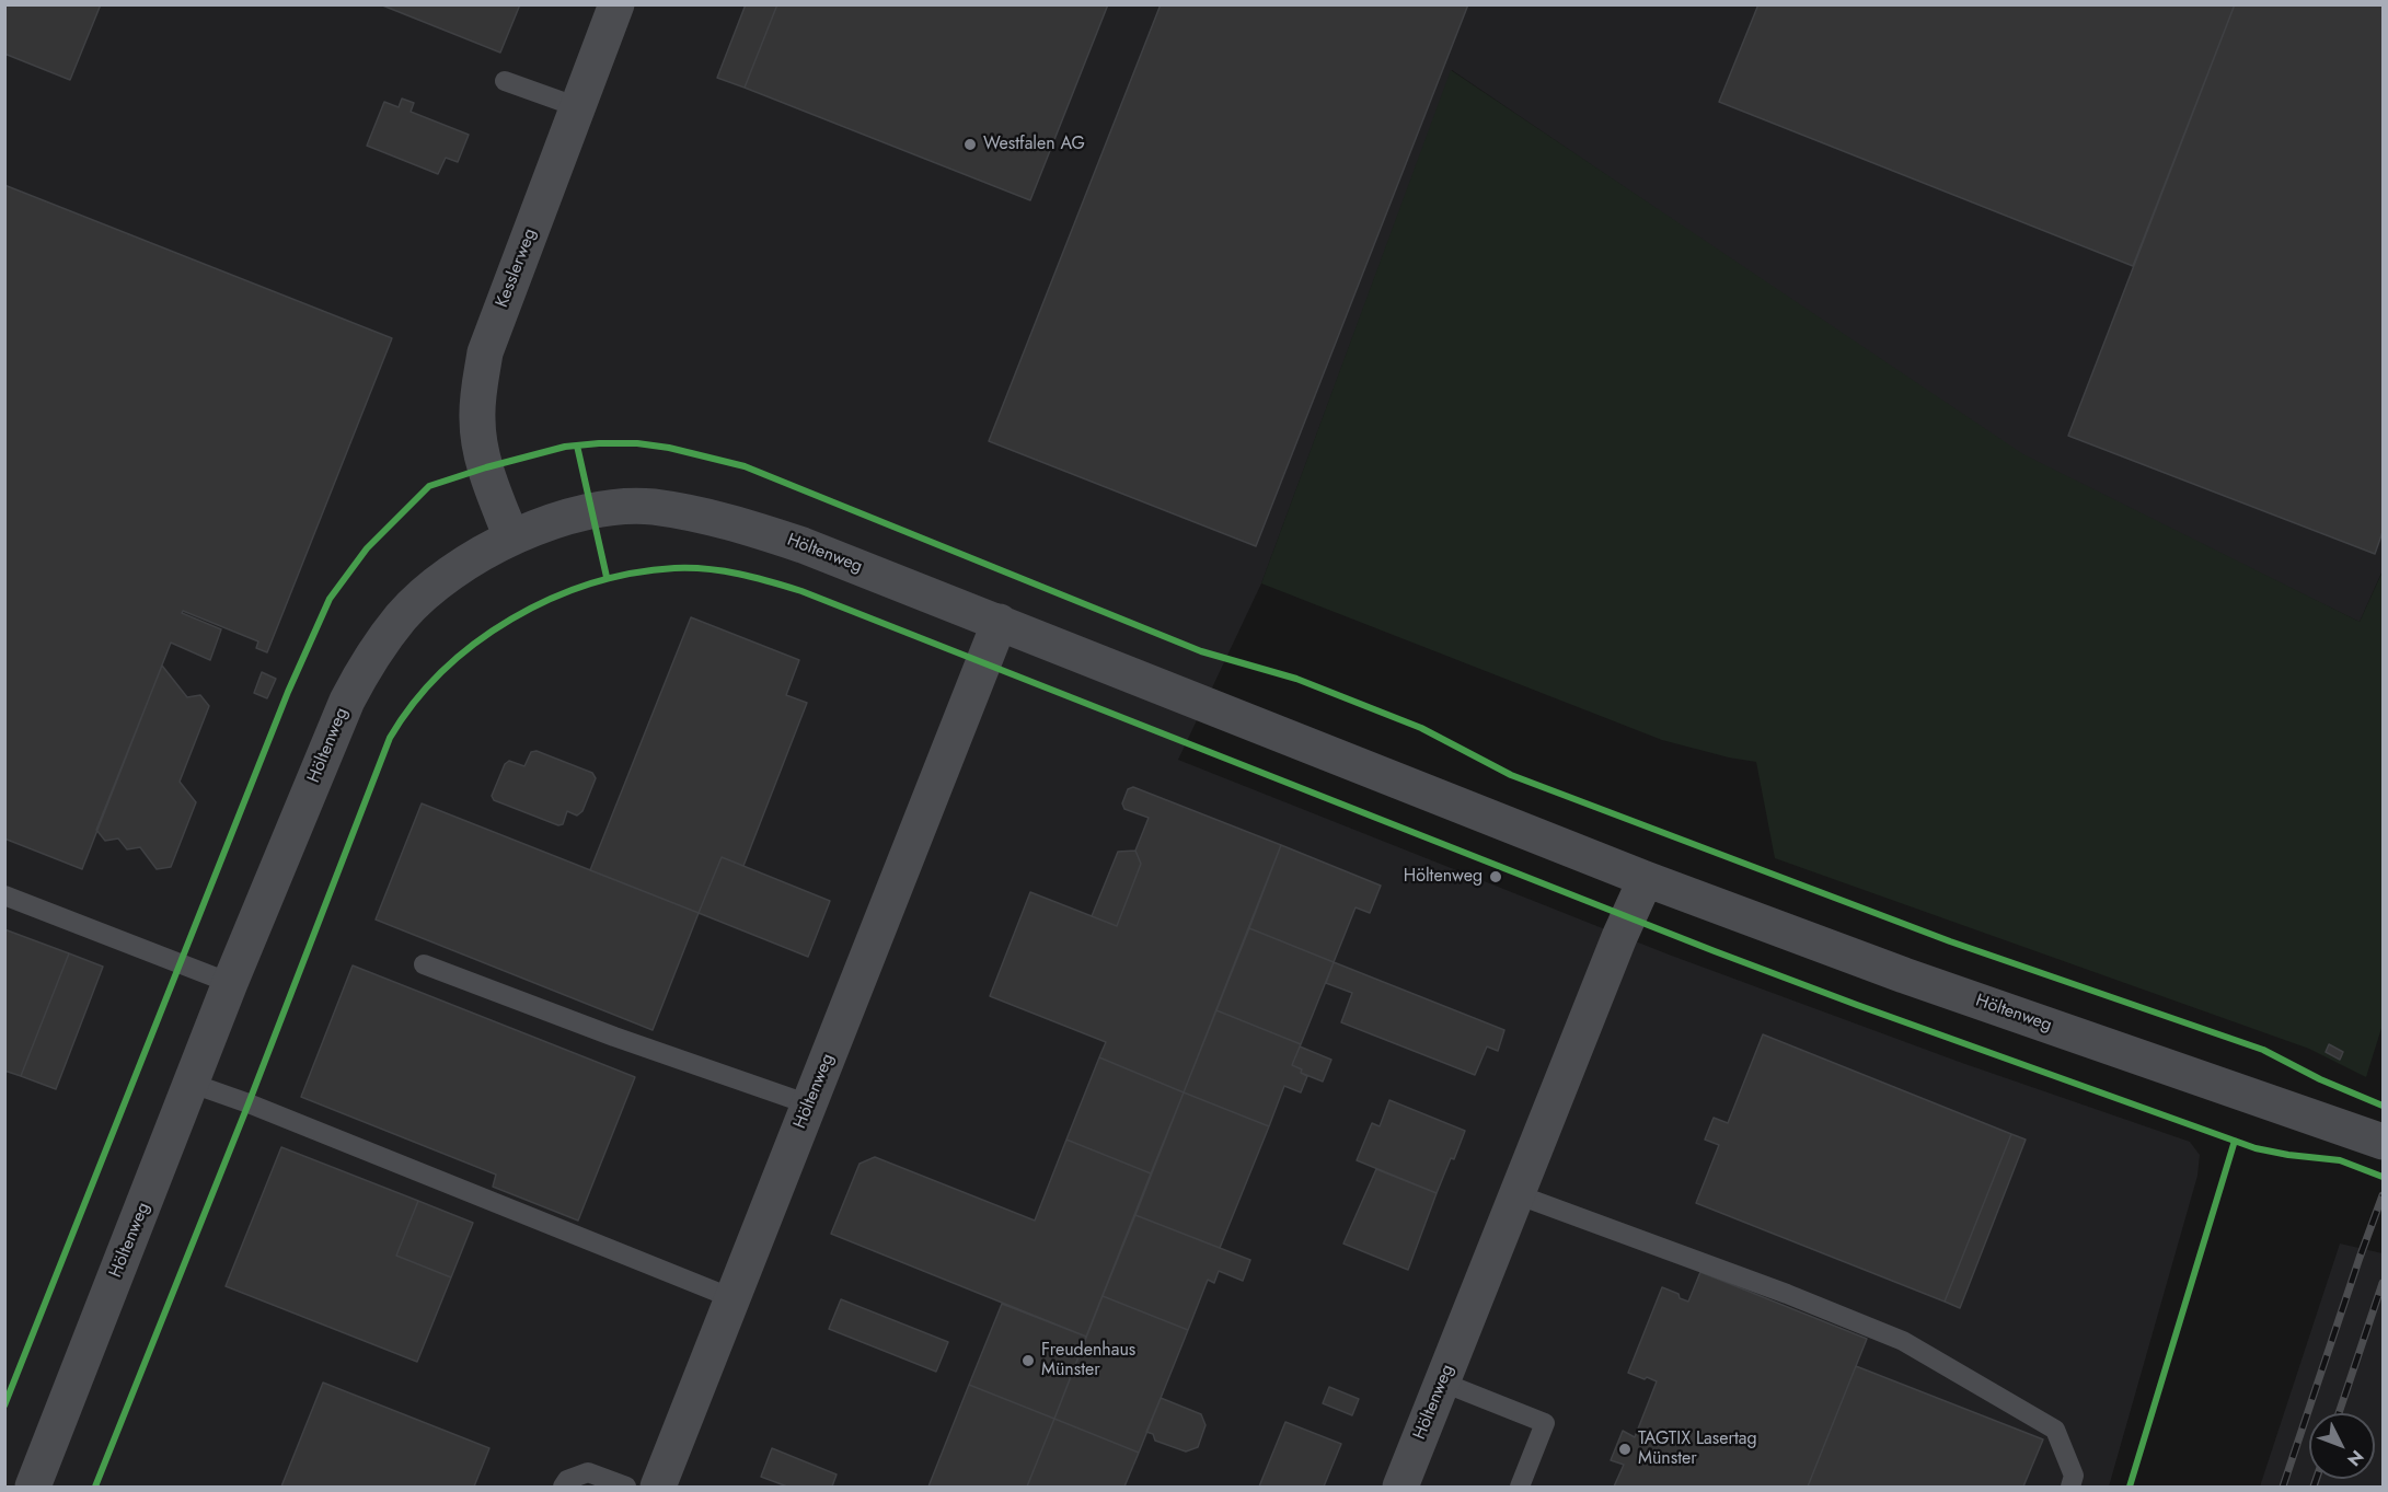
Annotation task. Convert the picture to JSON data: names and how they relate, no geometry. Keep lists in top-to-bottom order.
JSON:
{
  "streets": {
    "street": ["Kesslerweg", "Höltenweg"]
  },
  "crossings": [
    ["Kesslerweg", "Höltenweg"]
  ],
  "places": [
    "Westfalen AG",
    "Höltenweg",
    "Freudenhaus Münster",
    "TAGTIX Lasertag Münster"
  ],
  "north": "bottom right"
}
